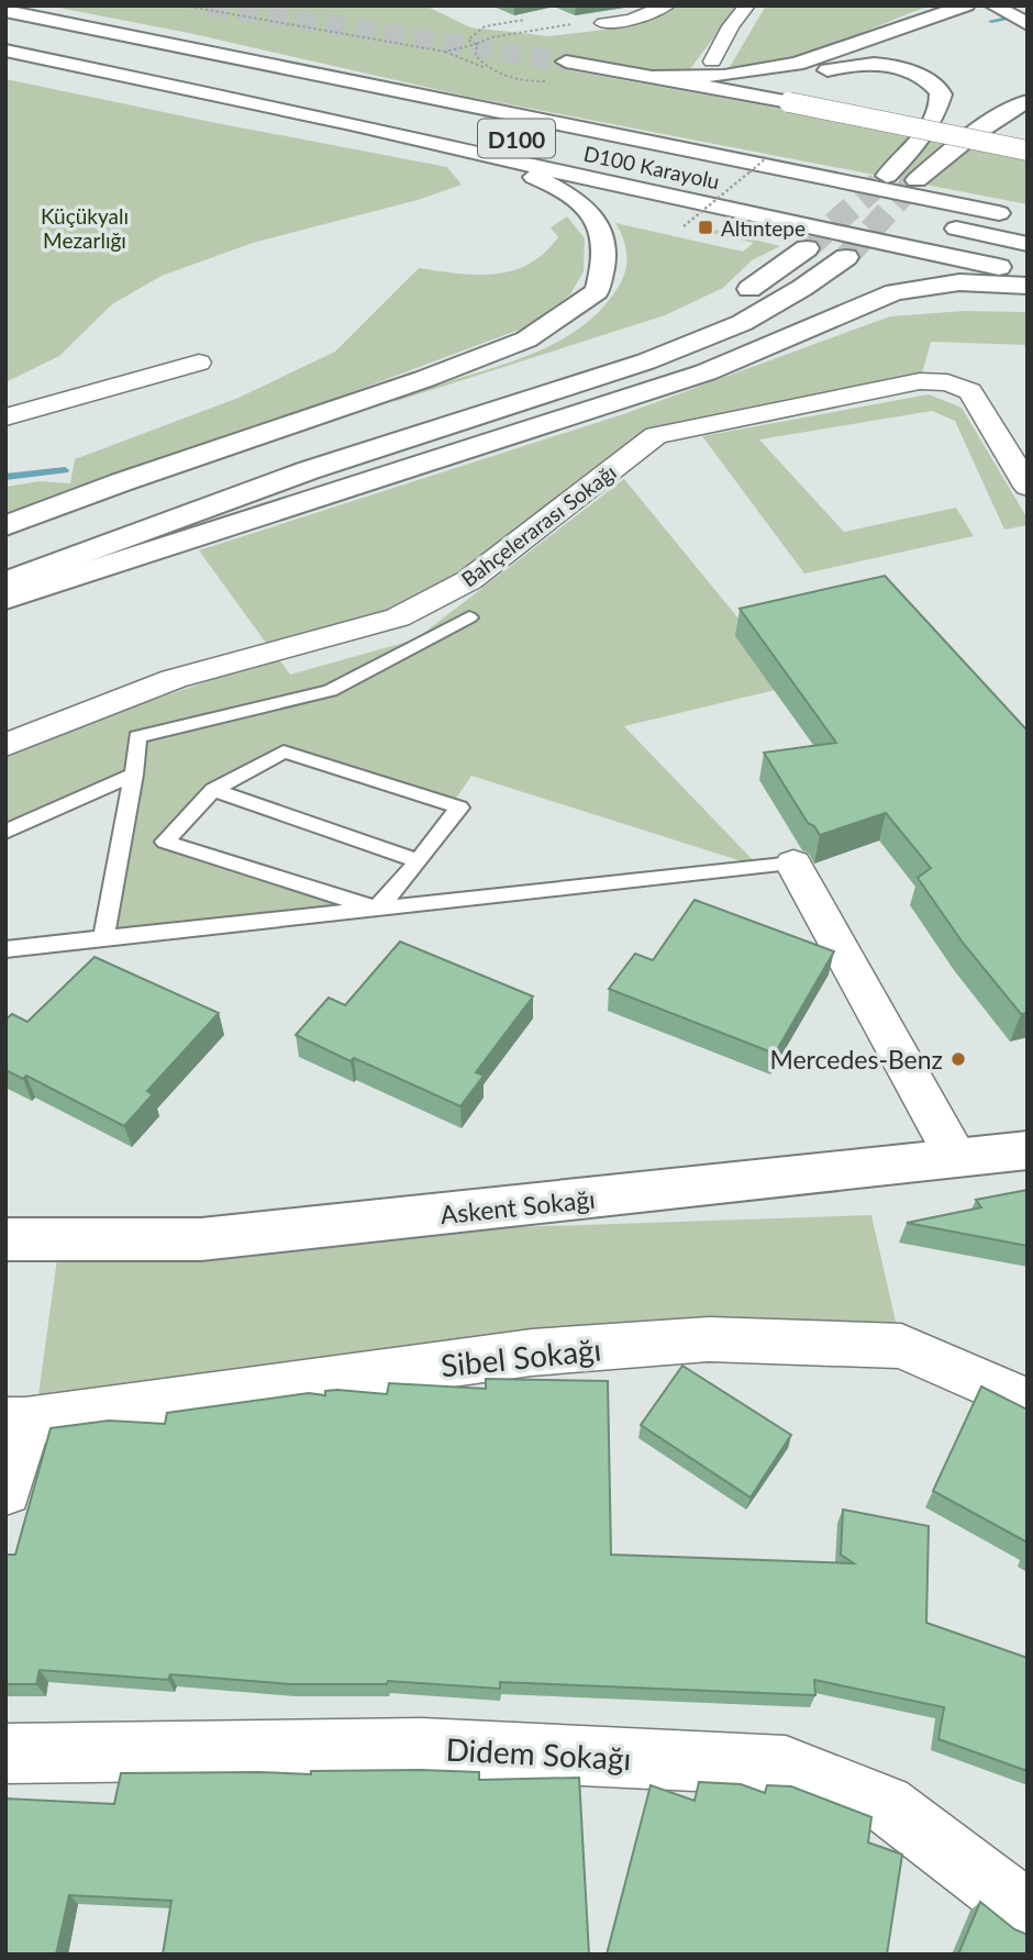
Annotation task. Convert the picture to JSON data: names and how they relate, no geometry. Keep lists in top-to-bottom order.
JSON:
{
  "streets": {
    "main road": ["D100", "D100 Karayolu", "Askent Sokağı"],
    "street": ["Bahçelerarası Sokağı", "Sibel Sokağı", "Didem Sokağı"]
  },
  "parks": ["Küçükyalı Mezarlığı"],
  "places": {
    "transit": ["Altıntepe"],
    "other": ["Mercedes-Benz"]
  }
}
